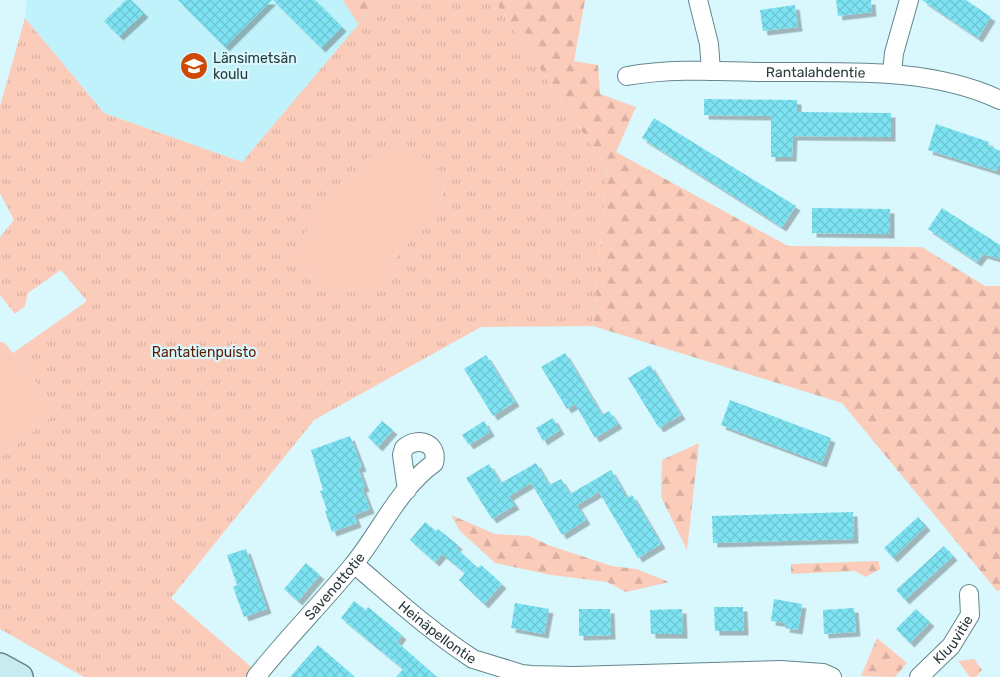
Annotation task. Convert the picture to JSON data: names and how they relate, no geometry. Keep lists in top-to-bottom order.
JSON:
{
  "streets": {
    "street": [
      "Rantalahdentie",
      "Savenottotie",
      "Heinäpellontie",
      "Kluuvitie"
    ]
  },
  "crossings": [
    ["Savenottotie", "Heinäpellontie"]
  ],
  "parks": ["Rantatienpuisto"],
  "places": {
    "school or university": ["Länsimetsän koulu"]
  }
}
